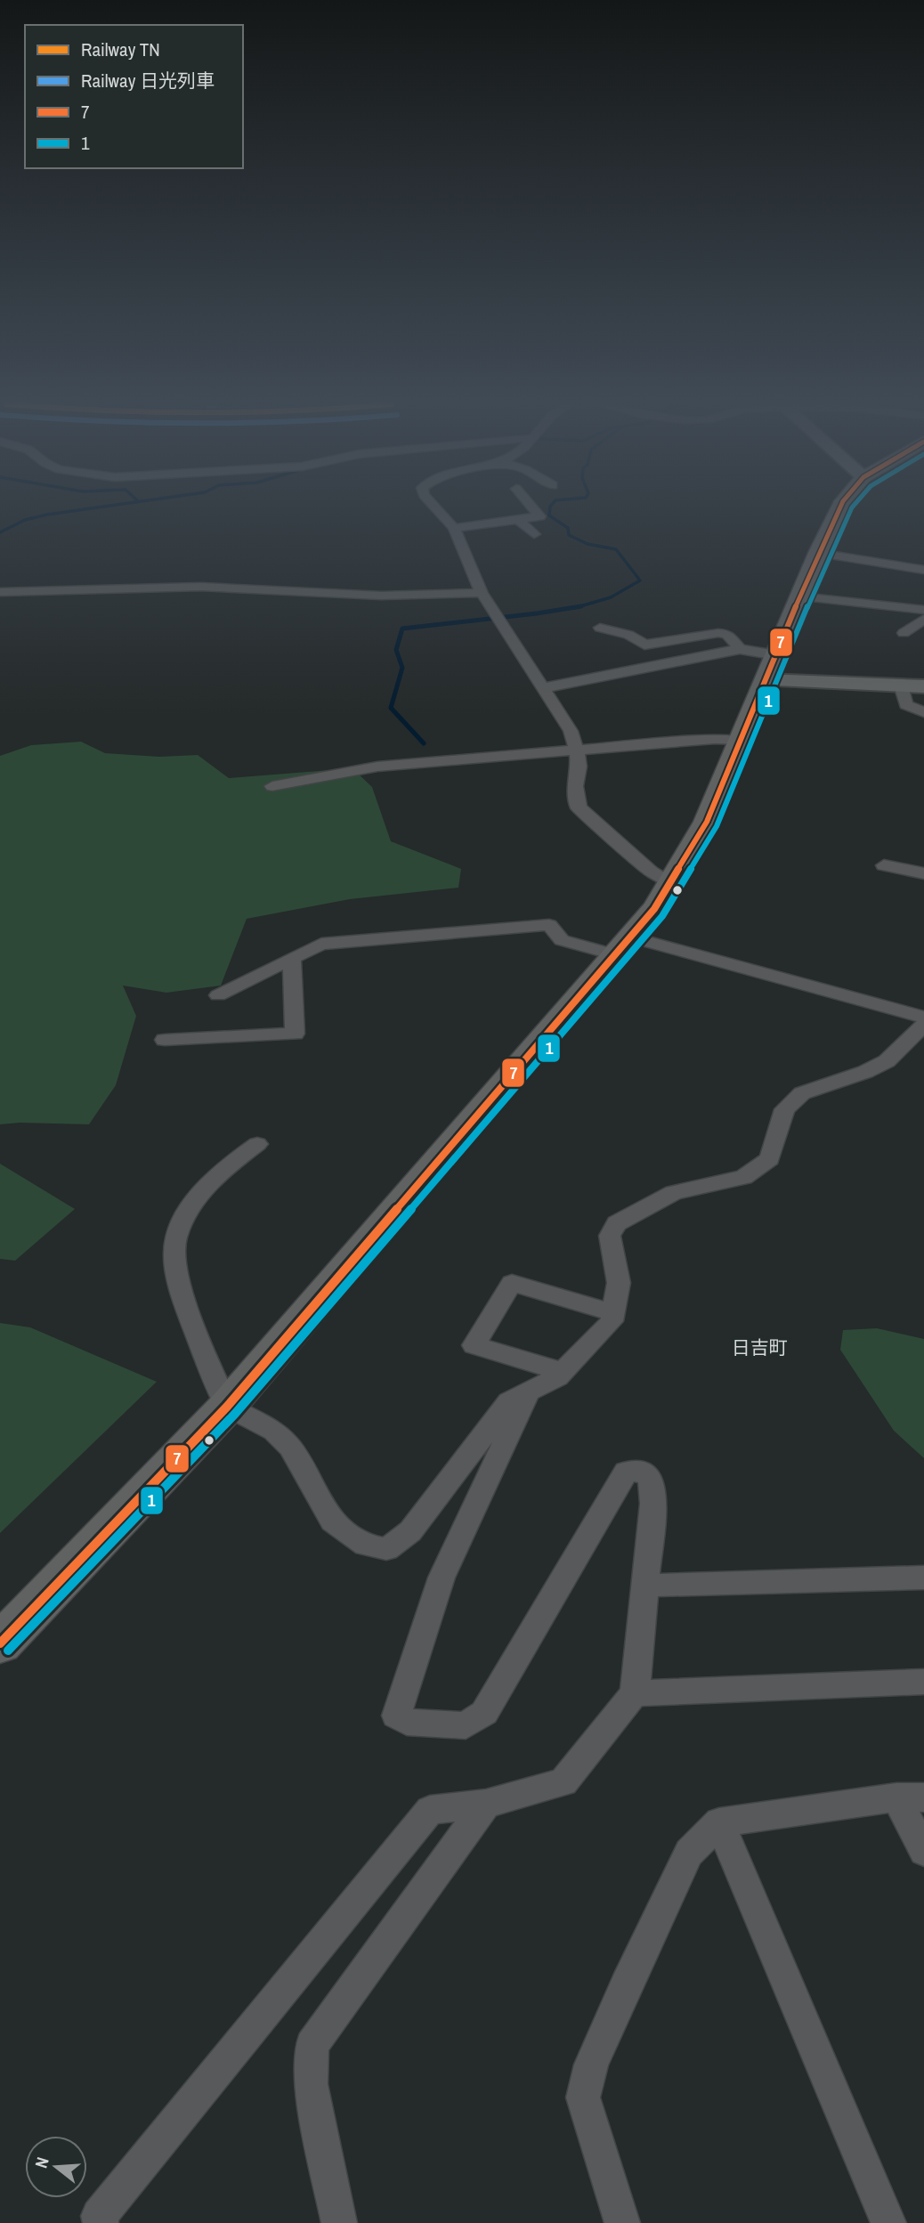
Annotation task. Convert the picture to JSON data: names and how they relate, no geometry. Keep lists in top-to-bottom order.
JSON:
{
  "districts": ["日吉町"],
  "lines": ["transit line 7", "transit line 1"],
  "legend": [
    "Railway TN",
    "Railway 日光列車",
    "7",
    "1"
  ],
  "north": "left"
}
